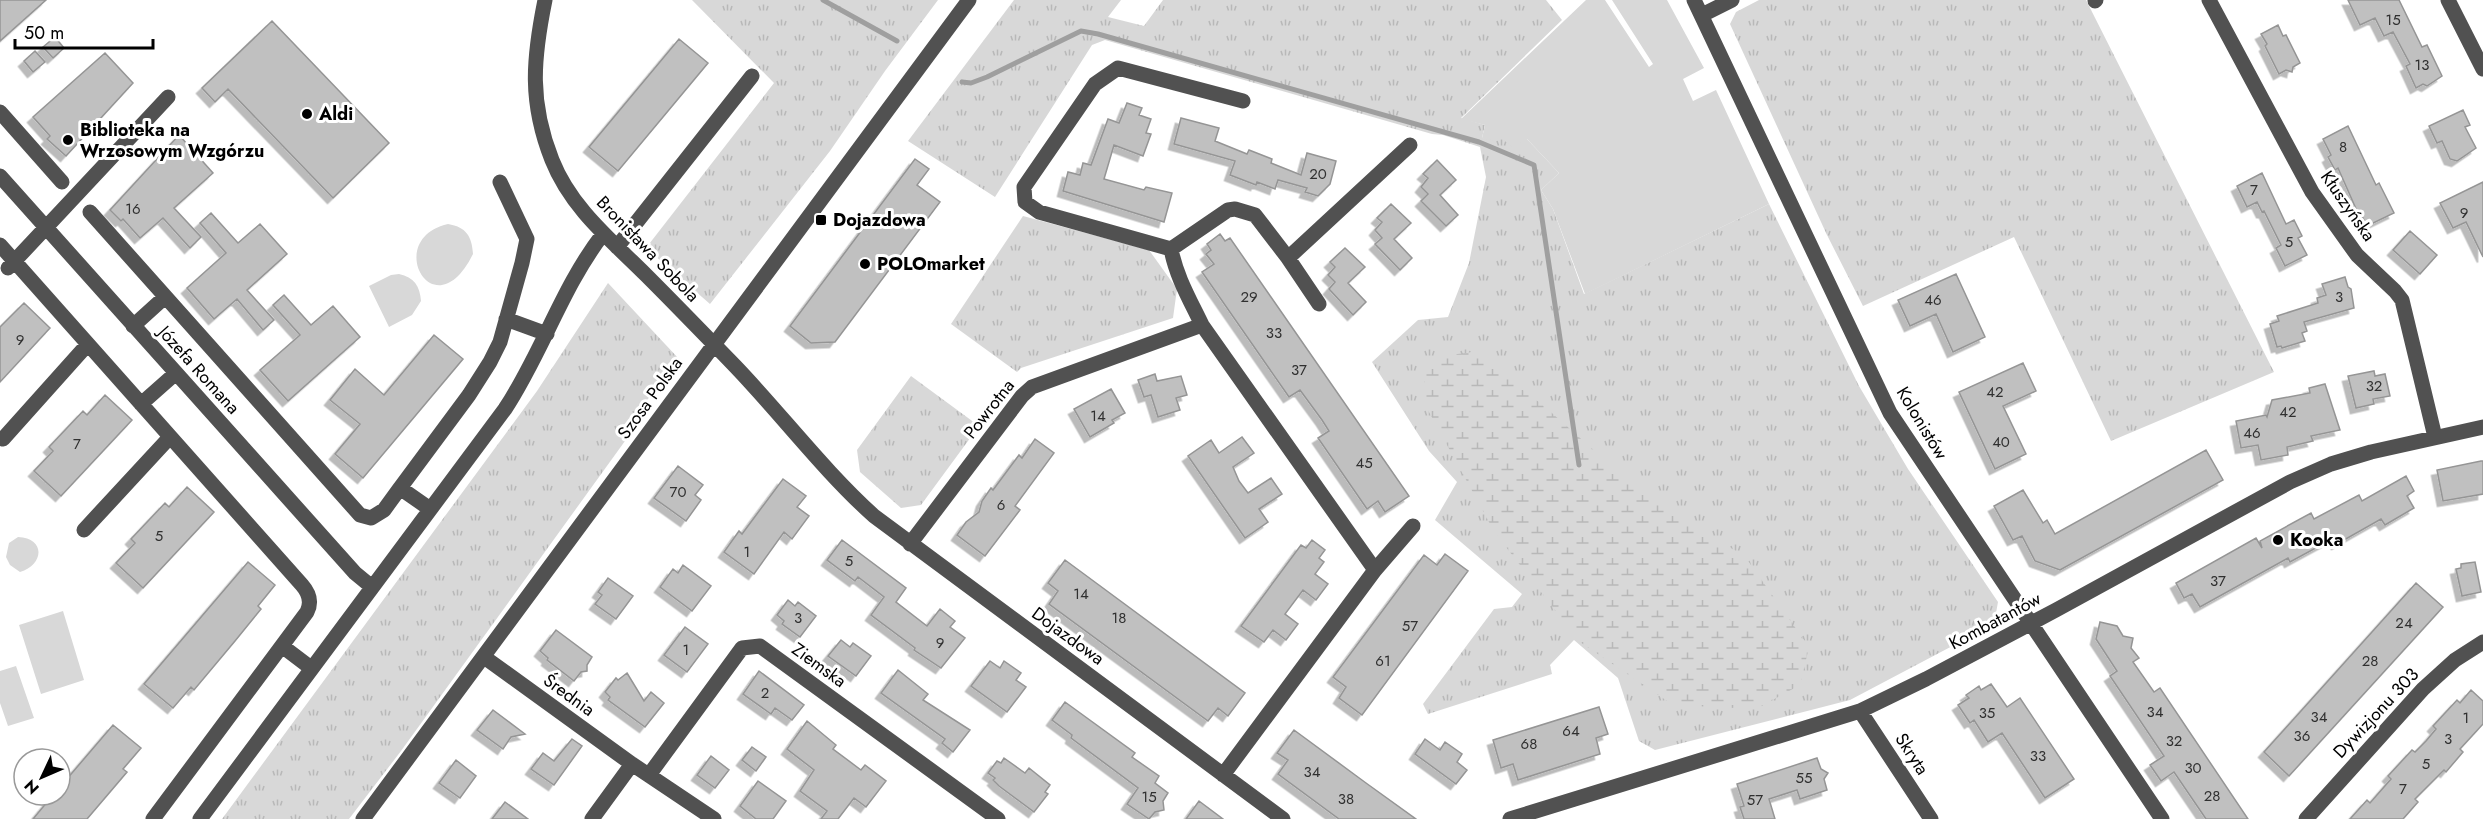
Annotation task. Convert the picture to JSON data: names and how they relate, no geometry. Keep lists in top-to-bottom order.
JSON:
{
  "streets": {
    "street": [
      "Kłuszyńska",
      "Bronisława Sobola",
      "Józefa Romana",
      "Szosa Polska",
      "Powrotna",
      "Kolonistów",
      "Kombatantów",
      "Dojazdowa",
      "Ziemska",
      "Średnia",
      "Dywizjonu 303",
      "Skryta"
    ]
  },
  "crossings": [
    ["Kłuszyńska", "Kombatantów"],
    ["Bronisława Sobola", "Szosa Polska"],
    ["Bronisława Sobola", "Dojazdowa"],
    ["Szosa Polska", "Dojazdowa"],
    ["Szosa Polska", "Średnia"],
    ["Powrotna", "Dojazdowa"],
    ["Kolonistów", "Kombatantów"],
    ["Kombatantów", "Skryta"],
    ["Ziemska", "Średnia"]
  ],
  "places": {
    "other": [
      "Aldi",
      "Biblioteka na Wrzosowym Wzgórzu",
      "POLOmarket",
      "Kooka"
    ],
    "transit": ["Dojazdowa"]
  },
  "house_numbers": [
    "15",
    "13",
    "8",
    "20",
    "7",
    "16",
    "9",
    "5",
    "29",
    "3",
    "46",
    "33",
    "9",
    "37",
    "32",
    "42",
    "42",
    "14",
    "46",
    "40",
    "7",
    "45",
    "70",
    "6",
    "5",
    "1",
    "5",
    "37",
    "14",
    "3",
    "18",
    "24",
    "57",
    "9",
    "1",
    "61",
    "28",
    "2",
    "34",
    "35",
    "34",
    "1",
    "64",
    "36",
    "3",
    "32",
    "68",
    "33",
    "5",
    "30",
    "34",
    "55",
    "7",
    "28",
    "15",
    "38",
    "57"
  ],
  "scale_bar": "50 m",
  "north": "bottom left"
}
